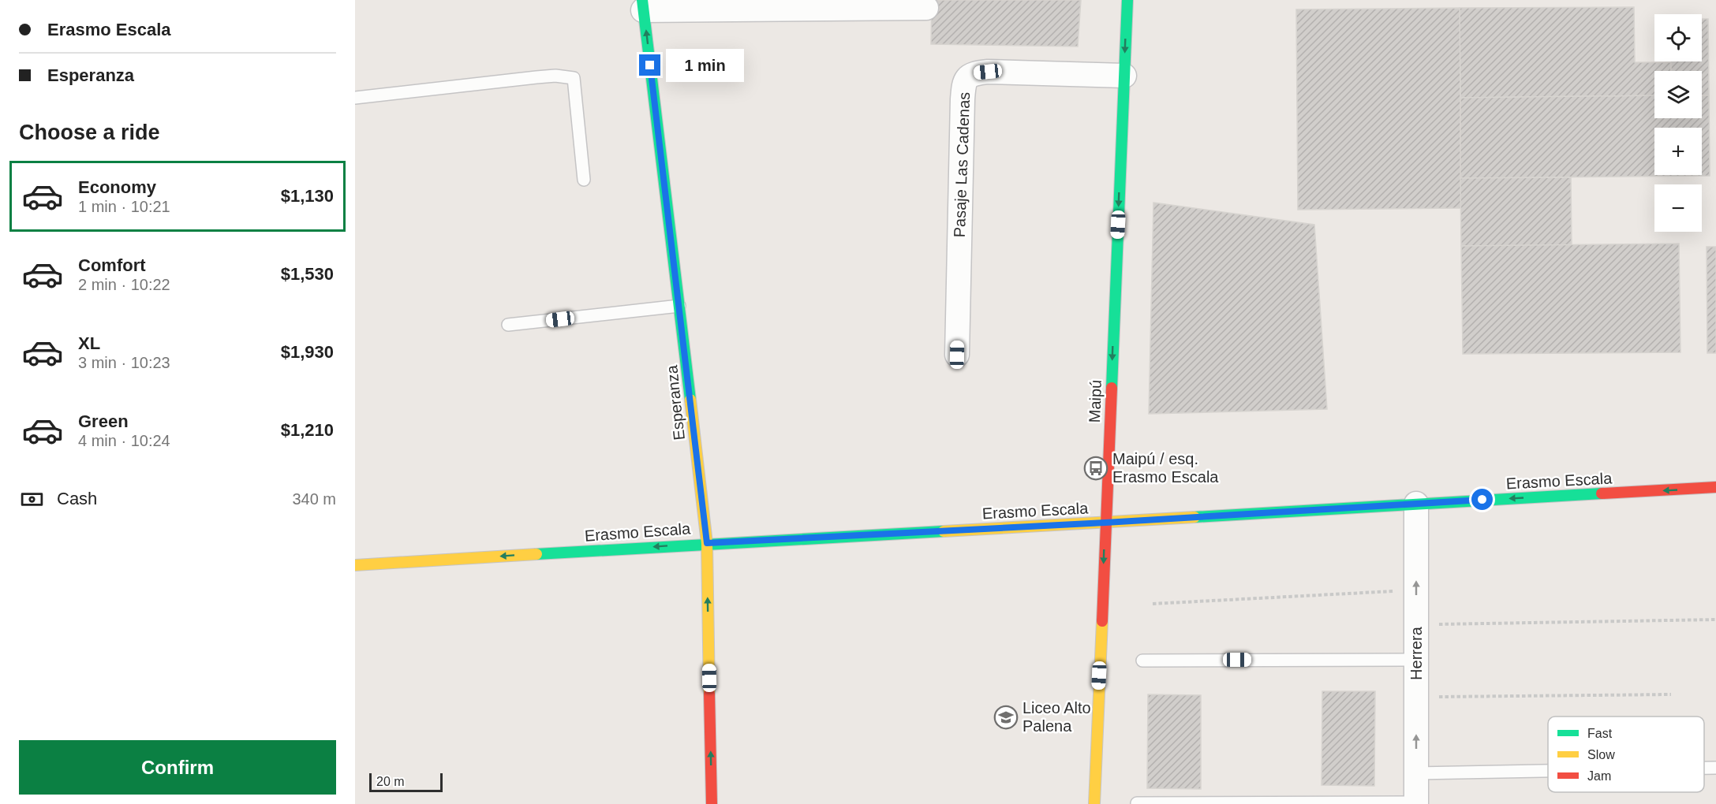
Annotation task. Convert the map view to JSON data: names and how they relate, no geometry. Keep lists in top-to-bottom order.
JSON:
{
  "streets": {
    "street": [
      "Pasaje Las Cadenas",
      "Maipú",
      "Esperanza",
      "Erasmo Escala",
      "Herrera"
    ]
  },
  "crossings": [
    ["Pasaje Las Cadenas", "Maipú"],
    ["Maipú", "Erasmo Escala"],
    ["Esperanza", "Erasmo Escala"],
    ["Erasmo Escala", "Herrera"]
  ],
  "one_way": [
    "Maipú",
    "Esperanza",
    "Erasmo Escala",
    "Herrera"
  ],
  "places": {
    "bus stop": ["Maipú / esq. Erasmo Escala"],
    "school or university": ["Liceo Alto Palena"]
  },
  "legend": ["Fast", "Slow", "Jam"],
  "scale_bar": "20 m",
  "page": {
    "banner": ["Erasmo Escala", "Esperanza"],
    "map_buttons": ["+", "−"],
    "bubble": "1 min",
    "heading": "Choose a ride",
    "list": [
      {
        "name": "Economy",
        "note": "1 min · 10:21",
        "value": "$1,130"
      },
      {
        "name": "Comfort",
        "note": "2 min · 10:22",
        "value": "$1,530"
      },
      {
        "name": "XL",
        "note": "3 min · 10:23",
        "value": "$1,930"
      },
      {
        "name": "Green",
        "note": "4 min · 10:24",
        "value": "$1,210"
      }
    ],
    "pay": ["Cash", "340 m"],
    "buttons": "Confirm",
    "scale": "20 m"
  }
}
